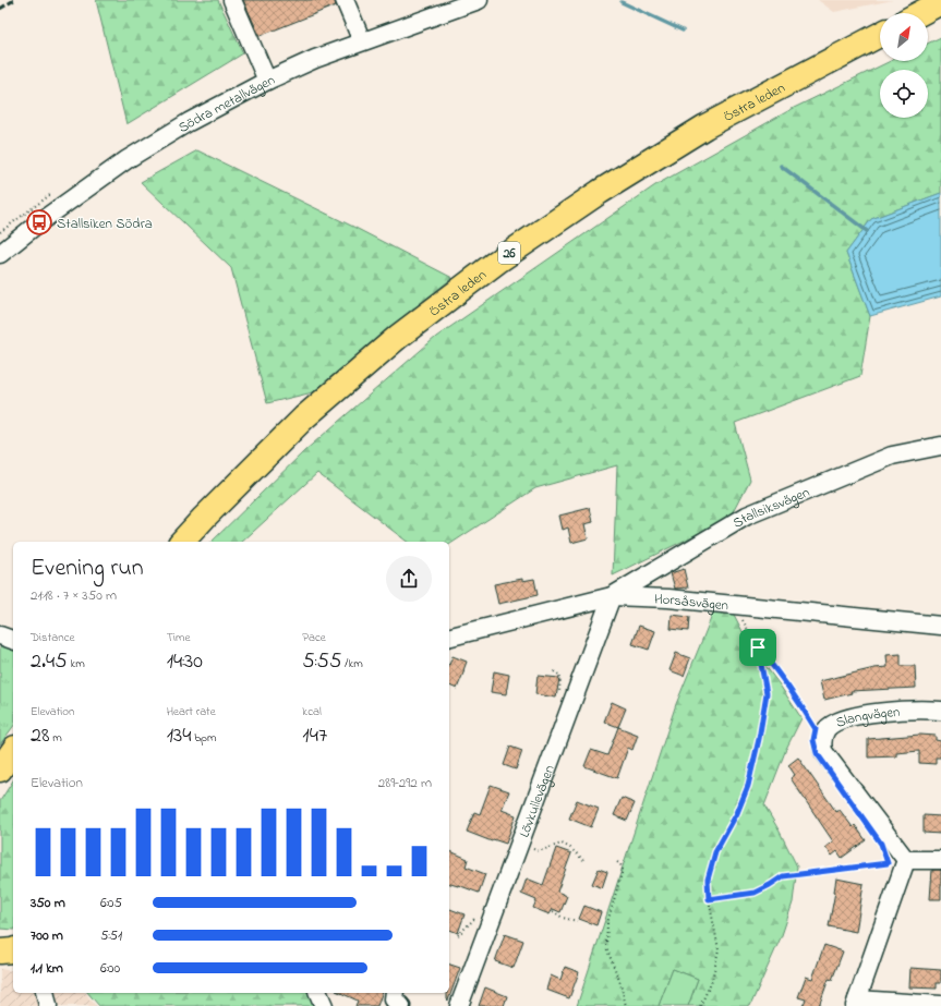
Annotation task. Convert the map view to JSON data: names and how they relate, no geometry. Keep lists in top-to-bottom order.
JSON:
{
  "streets": {
    "highway": ["Östra leden", "26"],
    "street": [
      "Södra metallvägen",
      "Stallsiksvägen",
      "Horsåsvägen",
      "Slangvägen",
      "Lövkullevägen"
    ]
  },
  "crossings": [
    ["Stallsiksvägen", "Horsåsvägen"],
    ["Stallsiksvägen", "Lövkullevägen"],
    ["Horsåsvägen", "Lövkullevägen"]
  ],
  "places": {
    "bus stop": ["Stallsiken Södra"]
  },
  "north": "top right",
  "page": {
    "heading": ["Evening run", "21:18 · 7 × 350 m"],
    "stats": [
      ["Distance", "2.45 km"],
      ["Time", "14:30"],
      ["Pace", "5:55 /km"],
      ["Elevation", "28 m"],
      ["Heart rate", "134 bpm"],
      ["kcal", "147"]
    ],
    "chart": ["Elevation", "289–292 m"],
    "list": [
      {
        "name": "350 m",
        "note": "6:05"
      },
      {
        "name": "700 m",
        "note": "5:51"
      },
      {
        "name": "1.1 km",
        "note": "6:00"
      }
    ]
  }
}
